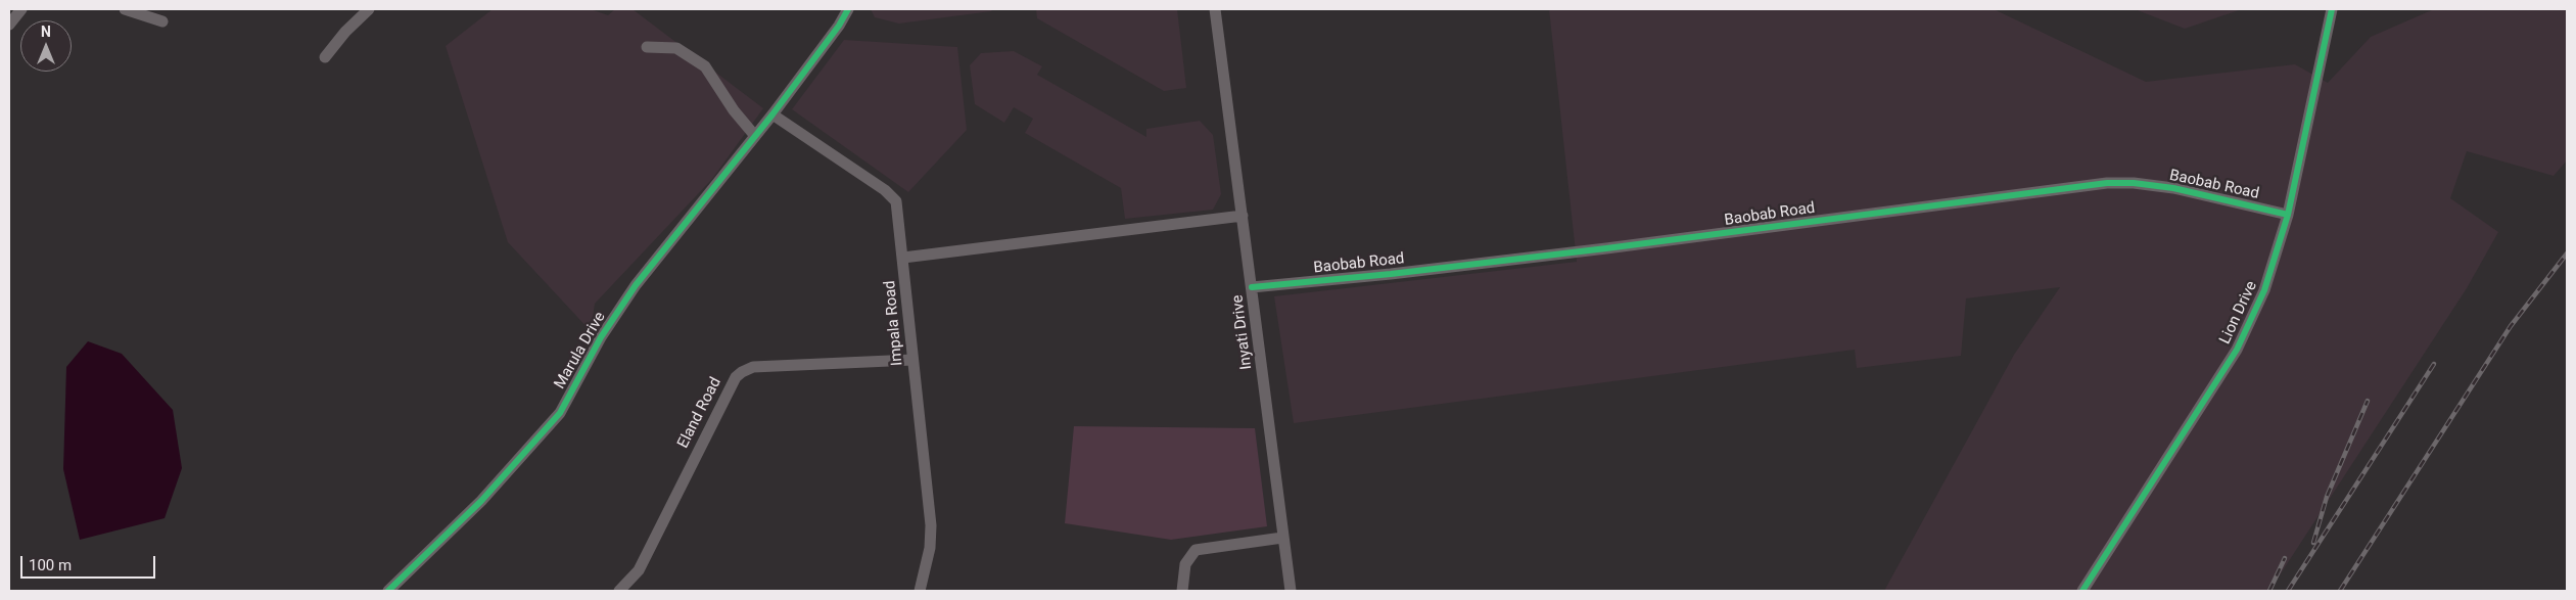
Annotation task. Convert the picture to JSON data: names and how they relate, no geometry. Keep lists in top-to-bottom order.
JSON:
{
  "streets": {
    "street": [
      "Baobab Road",
      "Lion Drive",
      "Impala Road",
      "Inyati Drive",
      "Marula Drive",
      "Eland Road"
    ]
  },
  "crossings": [
    ["Baobab Road", "Lion Drive"],
    ["Baobab Road", "Inyati Drive"],
    ["Impala Road", "Marula Drive"],
    ["Impala Road", "Eland Road"]
  ],
  "scale_bar": "100 m",
  "north": "top"
}
